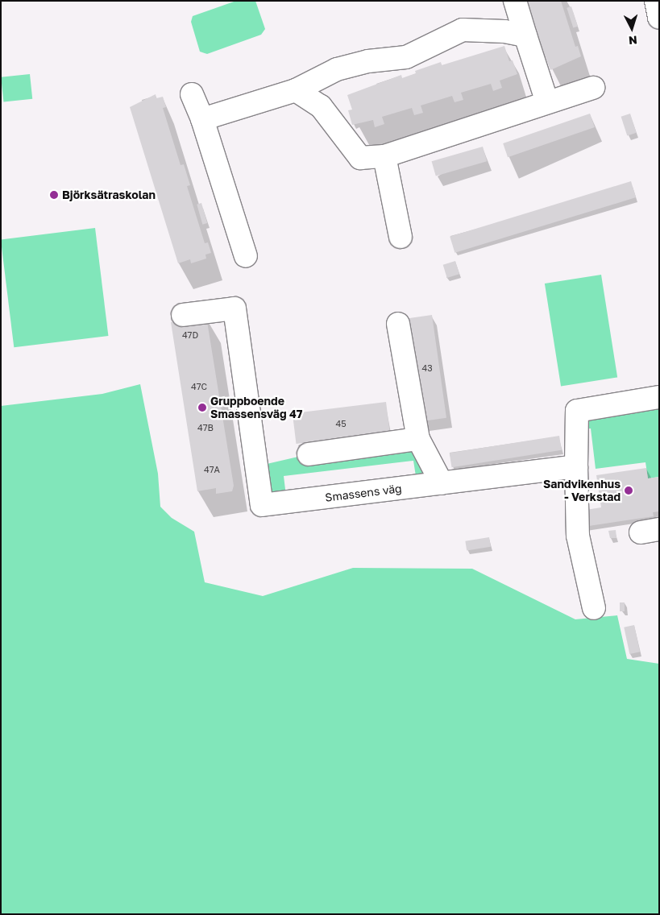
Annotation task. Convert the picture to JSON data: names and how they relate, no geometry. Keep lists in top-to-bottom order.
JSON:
{
  "streets": {
    "street": ["Smassens väg"]
  },
  "places": ["Björksätraskolan", "Gruppboende Smassensväg 47", "Sandvikenhus - Verkstad"],
  "house_numbers": [
    "47D",
    "43",
    "47C",
    "45",
    "47B",
    "47A"
  ],
  "north": "bottom"
}
